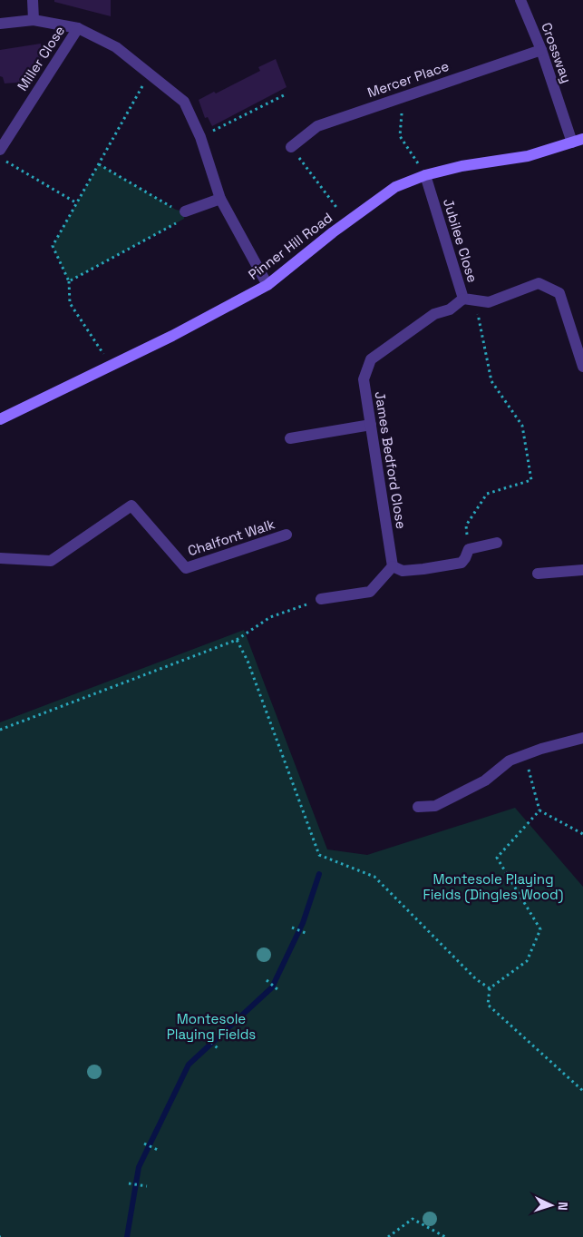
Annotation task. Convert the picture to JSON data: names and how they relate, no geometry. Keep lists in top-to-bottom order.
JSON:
{
  "streets": {
    "street": [
      "Crossway",
      "Miller Close",
      "Mercer Place",
      "Jubilee Close",
      "Pinner Hill Road",
      "James Bedford Close",
      "Chalfont Walk"
    ]
  },
  "crossings": [
    ["Crossway", "Mercer Place"],
    ["Crossway", "Pinner Hill Road"],
    ["Jubilee Close", "Pinner Hill Road"],
    ["Jubilee Close", "James Bedford Close"]
  ],
  "parks": ["Montesole Playing Fields (Dingles Wood)", "Montesole Playing Fields"],
  "north": "right"
}
